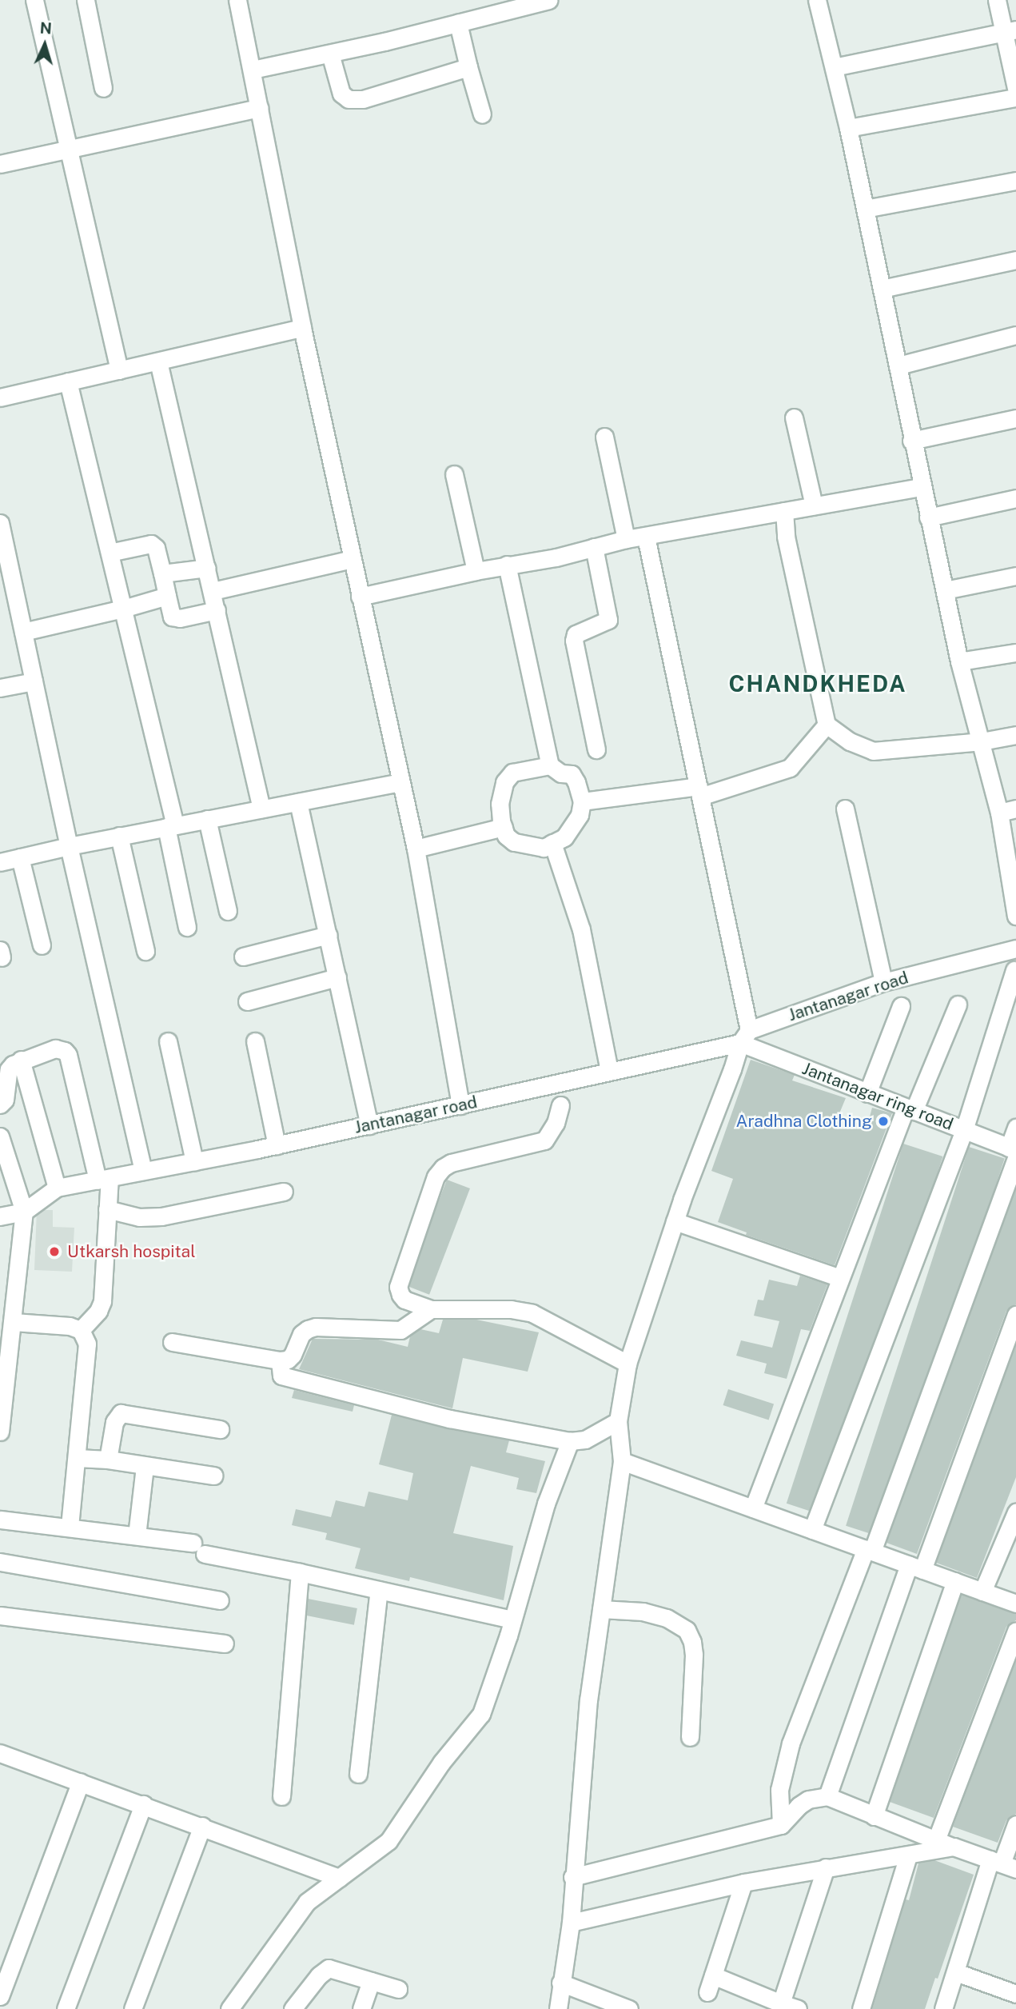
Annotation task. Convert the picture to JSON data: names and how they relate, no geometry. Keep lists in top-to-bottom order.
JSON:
{
  "streets": {
    "street": ["Jantanagar road", "Jantanagar ring road"]
  },
  "crossings": [
    ["Jantanagar road", "Jantanagar ring road"]
  ],
  "districts": ["CHANDKHEDA"],
  "places": ["Aradhna Clothing", "Utkarsh hospital"],
  "north": "top"
}
